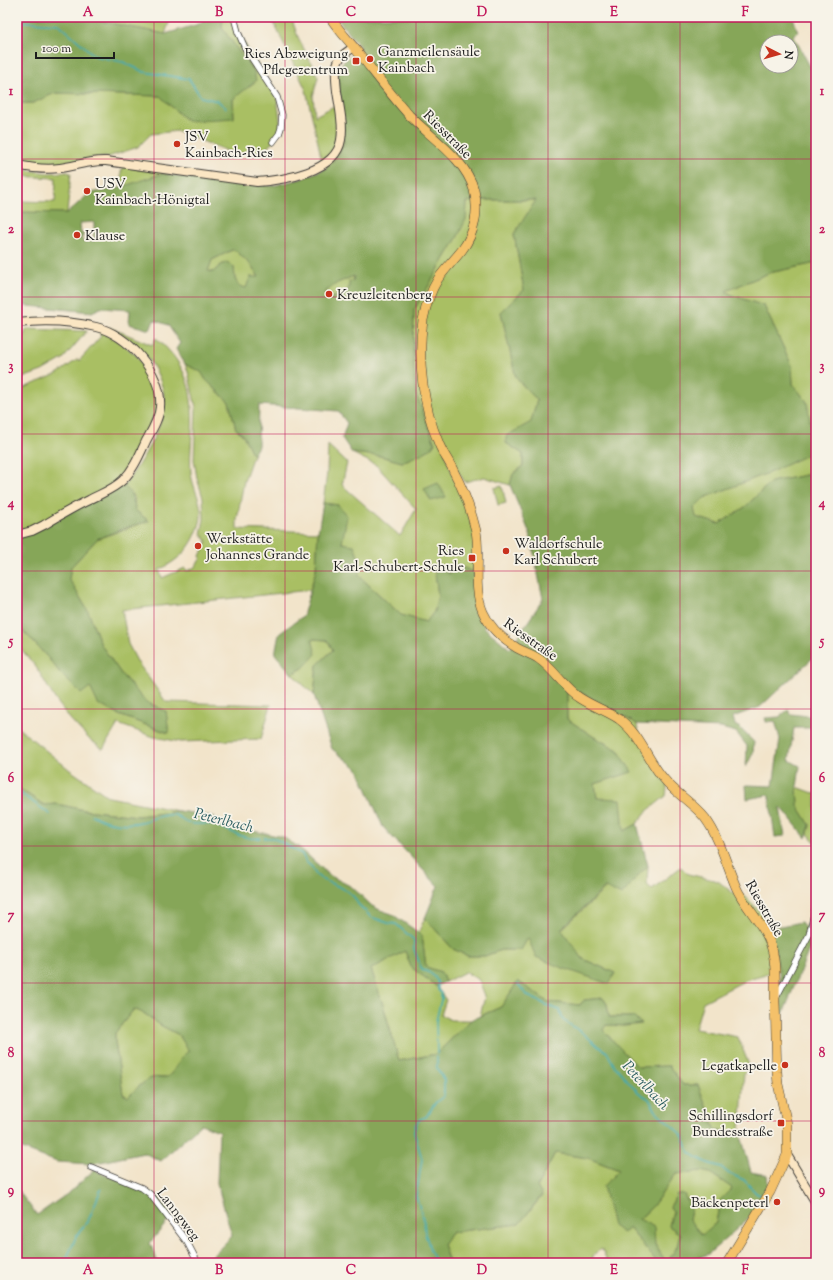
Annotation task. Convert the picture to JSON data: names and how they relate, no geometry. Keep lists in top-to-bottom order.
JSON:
{
  "streets": {
    "main road": ["Riesstraße"],
    "street": ["Lanngweg"]
  },
  "water": ["Peterlbach"],
  "places": {
    "other": [
      "Ganzmeilensäule Kainbach",
      "JSV Kainbach-Ries",
      "USV Kainbach-Hönigtal",
      "Klause",
      "Kreuzleitenberg",
      "Werkstätte Johannes Grande",
      "Waldorfschule Karl Schubert",
      "Legatkapelle",
      "Bäckenpeterl"
    ],
    "transit": ["Ries Abzweigung Pflegezentrum", "Ries Karl-Schubert-Schule", "Schillingsdorf Bundesstraße"]
  },
  "scale_bar": "100 m",
  "north": "right",
  "grid": {
    "columns": [
      "A",
      "B",
      "C",
      "D",
      "E",
      "F"
    ],
    "rows": [
      "1",
      "2",
      "3",
      "4",
      "5",
      "6",
      "7",
      "8",
      "9"
    ]
  }
}
